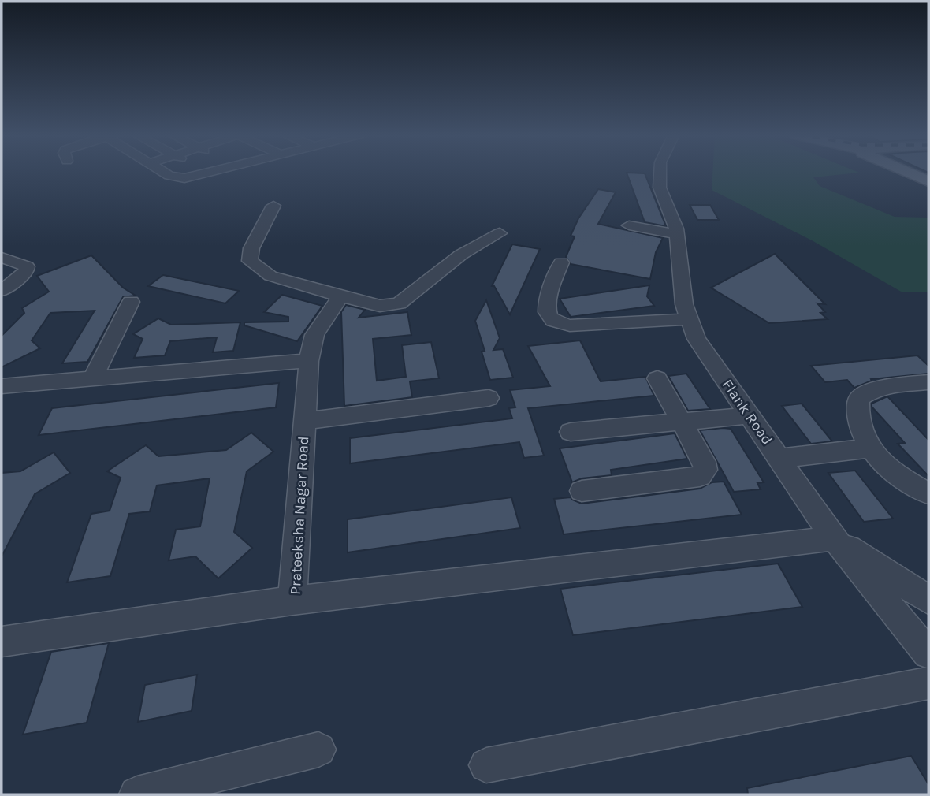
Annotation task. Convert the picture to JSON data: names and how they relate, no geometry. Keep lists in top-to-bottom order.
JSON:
{
  "streets": {
    "street": ["Flank Road", "Prateeksha Nagar Road"]
  },
  "crossings": [
    ["Flank Road", "Prateeksha Nagar Road"]
  ]
}
